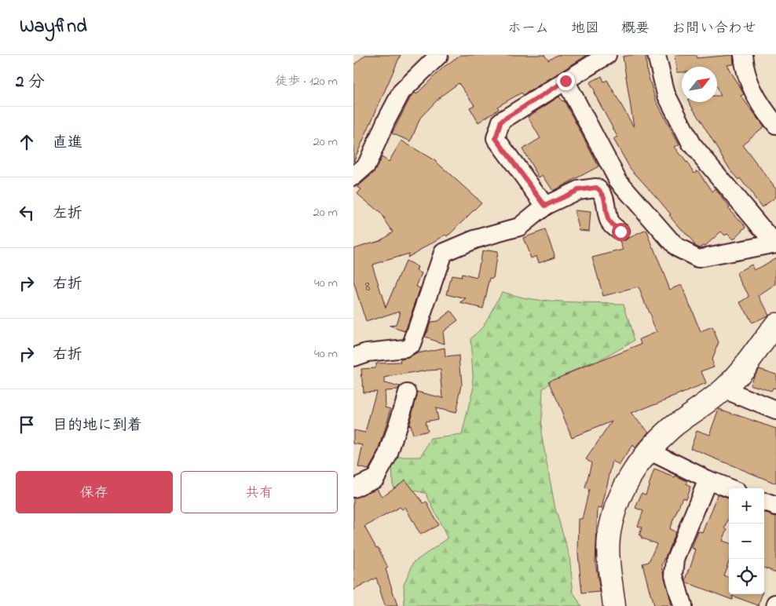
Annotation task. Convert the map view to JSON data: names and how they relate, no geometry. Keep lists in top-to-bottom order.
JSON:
{
  "house_numbers": ["8"],
  "north": "top right",
  "page": {
    "header": "Wayfind",
    "nav": [
      "ホーム",
      "地図",
      "概要",
      "お問い合わせ"
    ],
    "heading": ["2 分", "徒歩 · 120 m"],
    "list": [
      ["直進", "20 m"],
      ["左折", "20 m"],
      ["右折", "40 m"],
      ["右折", "40 m"],
      "目的地に到着"
    ],
    "buttons": ["保存", "共有"],
    "map_buttons": ["+", "−"]
  }
}
